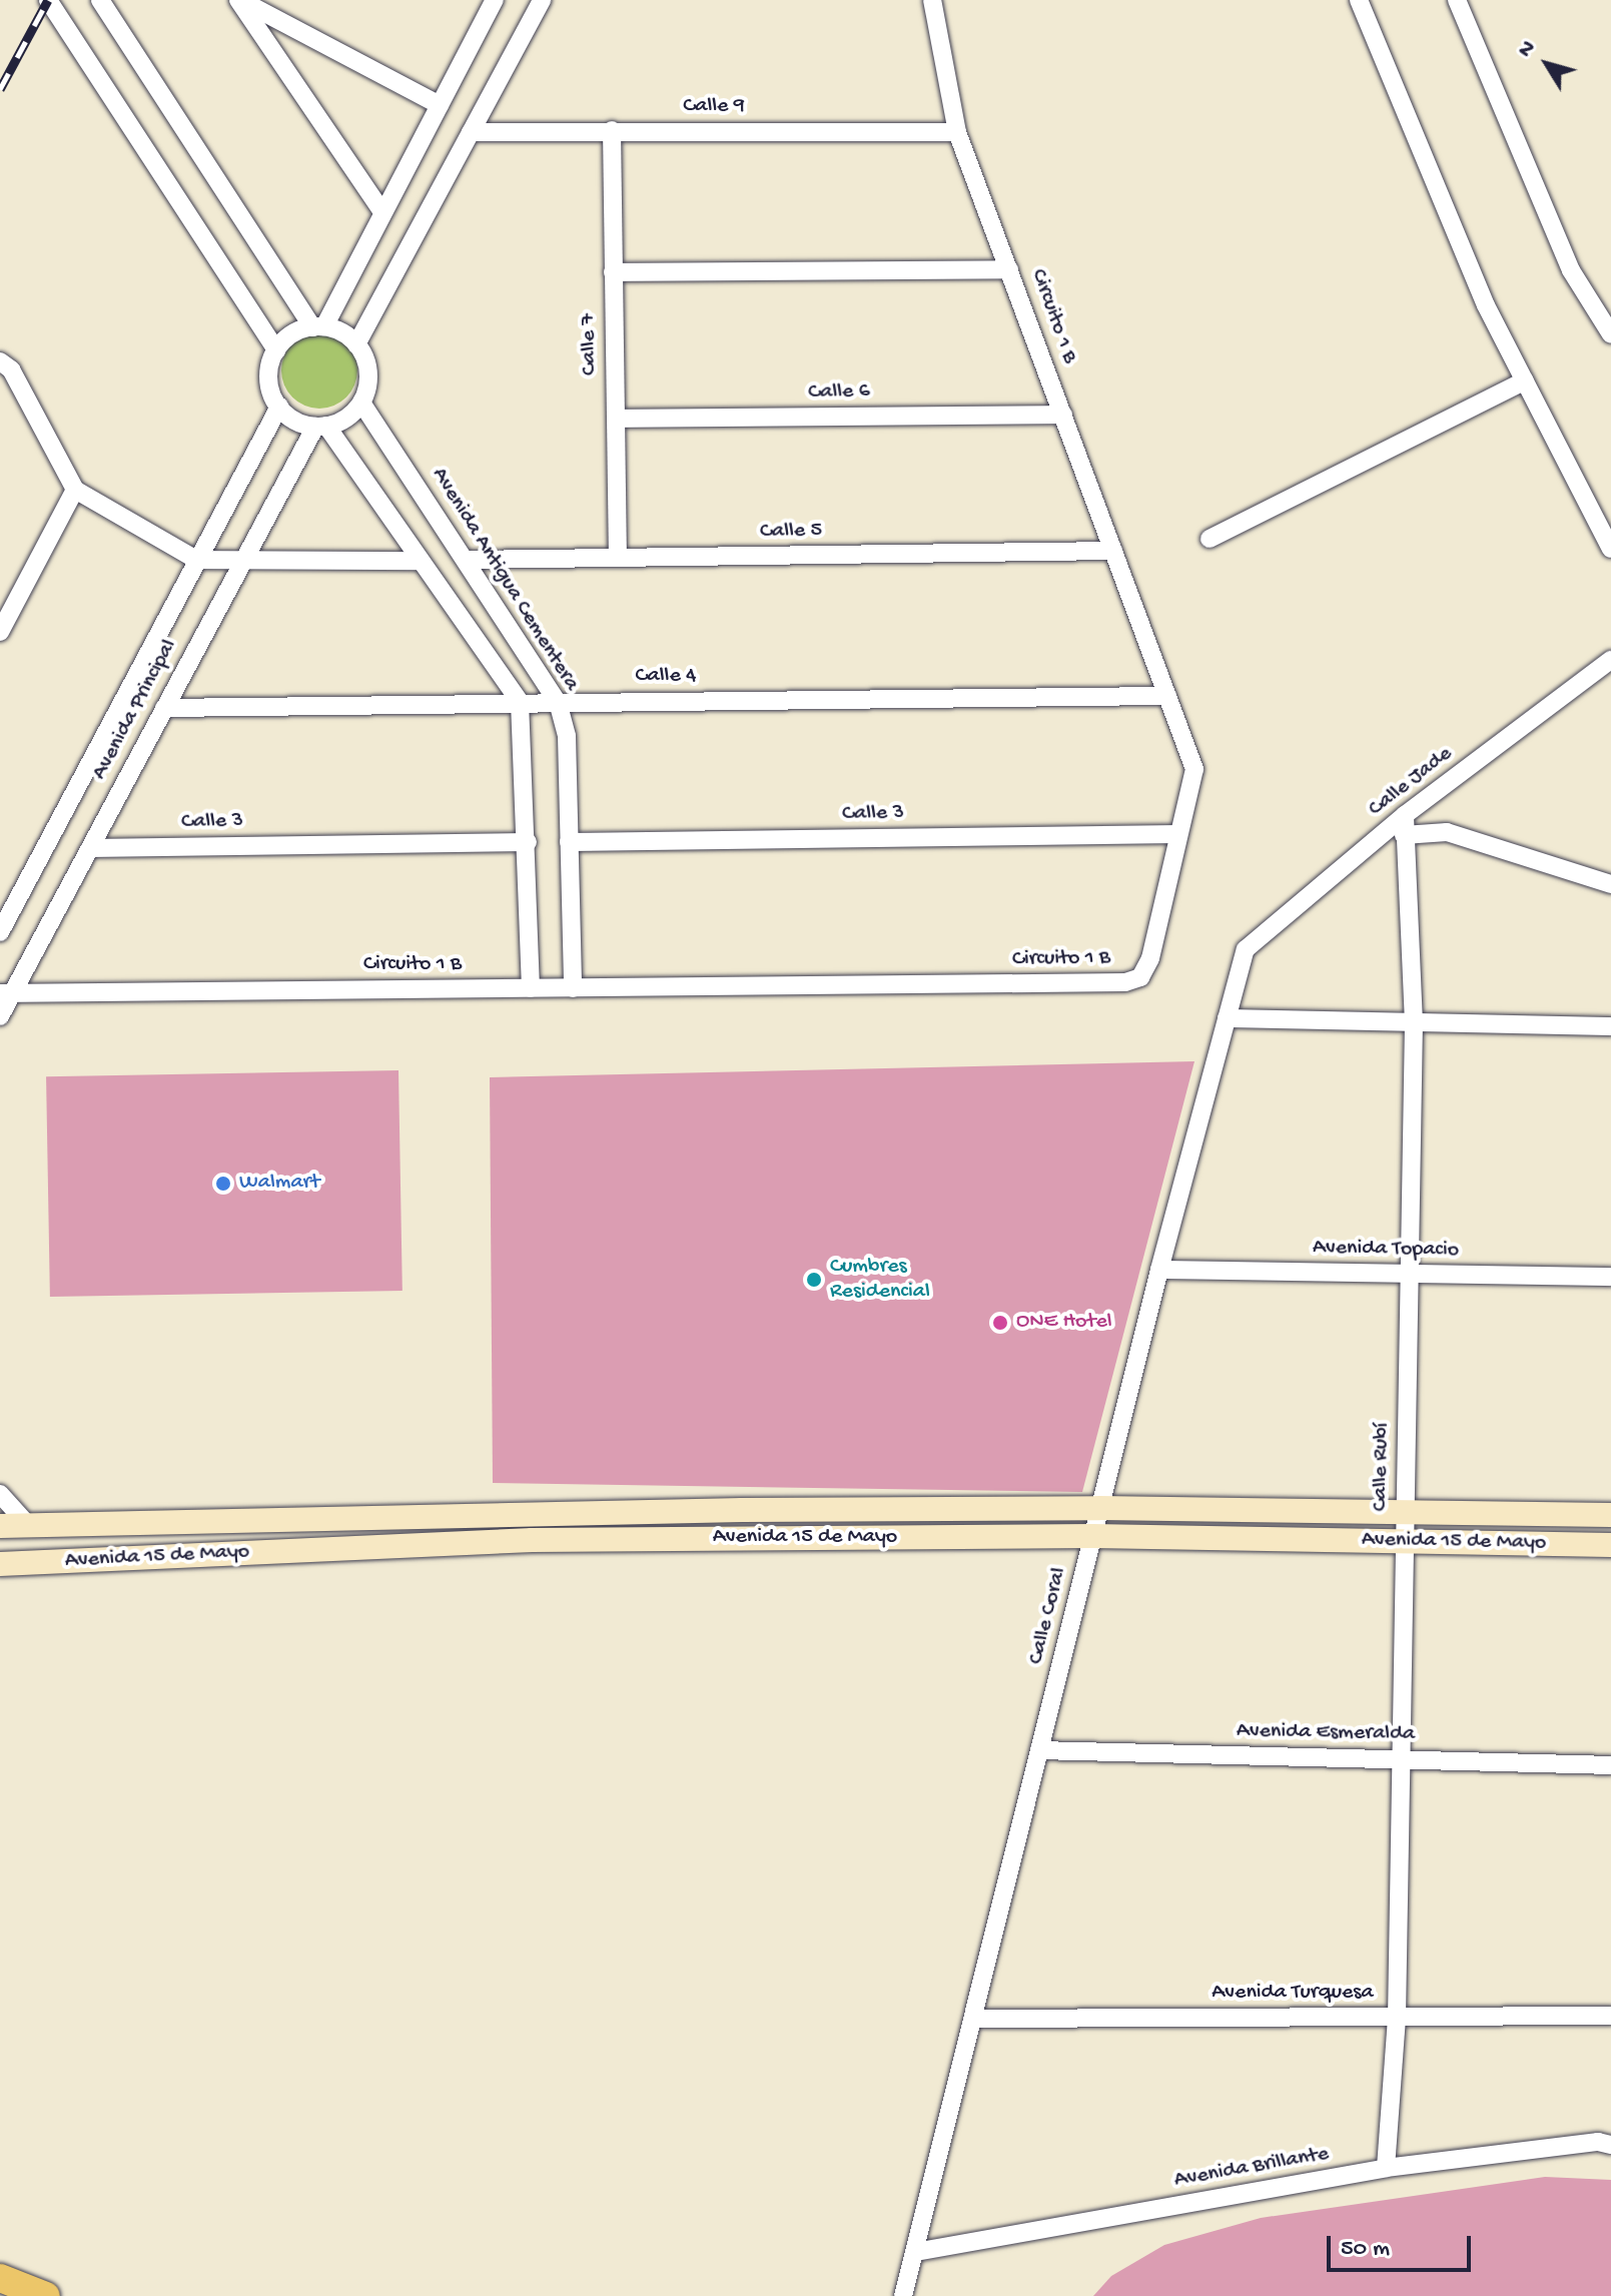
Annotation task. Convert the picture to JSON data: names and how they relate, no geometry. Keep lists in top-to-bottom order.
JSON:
{
  "streets": {
    "main road": ["Avenida 15 de Mayo"],
    "street": [
      "Calle 9",
      "Circuito 1 B",
      "Calle 7",
      "Calle 6",
      "Calle 5",
      "Avenida Antigua Cementera",
      "Calle 4",
      "Avenida Principal",
      "Calle Jade",
      "Calle 3",
      "Avenida Topacio",
      "Calle Rubí",
      "Calle Coral",
      "Avenida Esmeralda",
      "Avenida Turquesa",
      "Avenida Brillante"
    ]
  },
  "crossings": [
    ["Calle 9", "Circuito 1 B"],
    ["Calle 9", "Calle 7"],
    ["Circuito 1 B", "Calle 6"],
    ["Circuito 1 B", "Calle 5"],
    ["Circuito 1 B", "Avenida Antigua Cementera"],
    ["Circuito 1 B", "Calle 4"],
    ["Circuito 1 B", "Avenida Principal"],
    ["Circuito 1 B", "Calle 3"],
    ["Calle 7", "Calle 6"],
    ["Calle 7", "Calle 5"],
    ["Calle 5", "Avenida Antigua Cementera"],
    ["Avenida Antigua Cementera", "Calle 4"],
    ["Avenida Antigua Cementera", "Avenida Principal"],
    ["Avenida Antigua Cementera", "Calle 3"],
    ["Calle 4", "Avenida Principal"],
    ["Avenida Principal", "Calle 3"],
    ["Calle Jade", "Calle Rubí"],
    ["Calle Jade", "Calle Coral"],
    ["Avenida Topacio", "Calle Rubí"],
    ["Avenida Topacio", "Calle Coral"],
    ["Calle Rubí", "Avenida 15 de Mayo"],
    ["Calle Rubí", "Avenida Esmeralda"],
    ["Calle Rubí", "Avenida Turquesa"],
    ["Calle Rubí", "Avenida Brillante"],
    ["Avenida 15 de Mayo", "Calle Coral"],
    ["Calle Coral", "Avenida Esmeralda"],
    ["Calle Coral", "Avenida Turquesa"],
    ["Calle Coral", "Avenida Brillante"]
  ],
  "places": ["Walmart", "Cumbres Residencial", "ONE Hotel"],
  "scale_bar": "50 m",
  "north": "top left"
}
